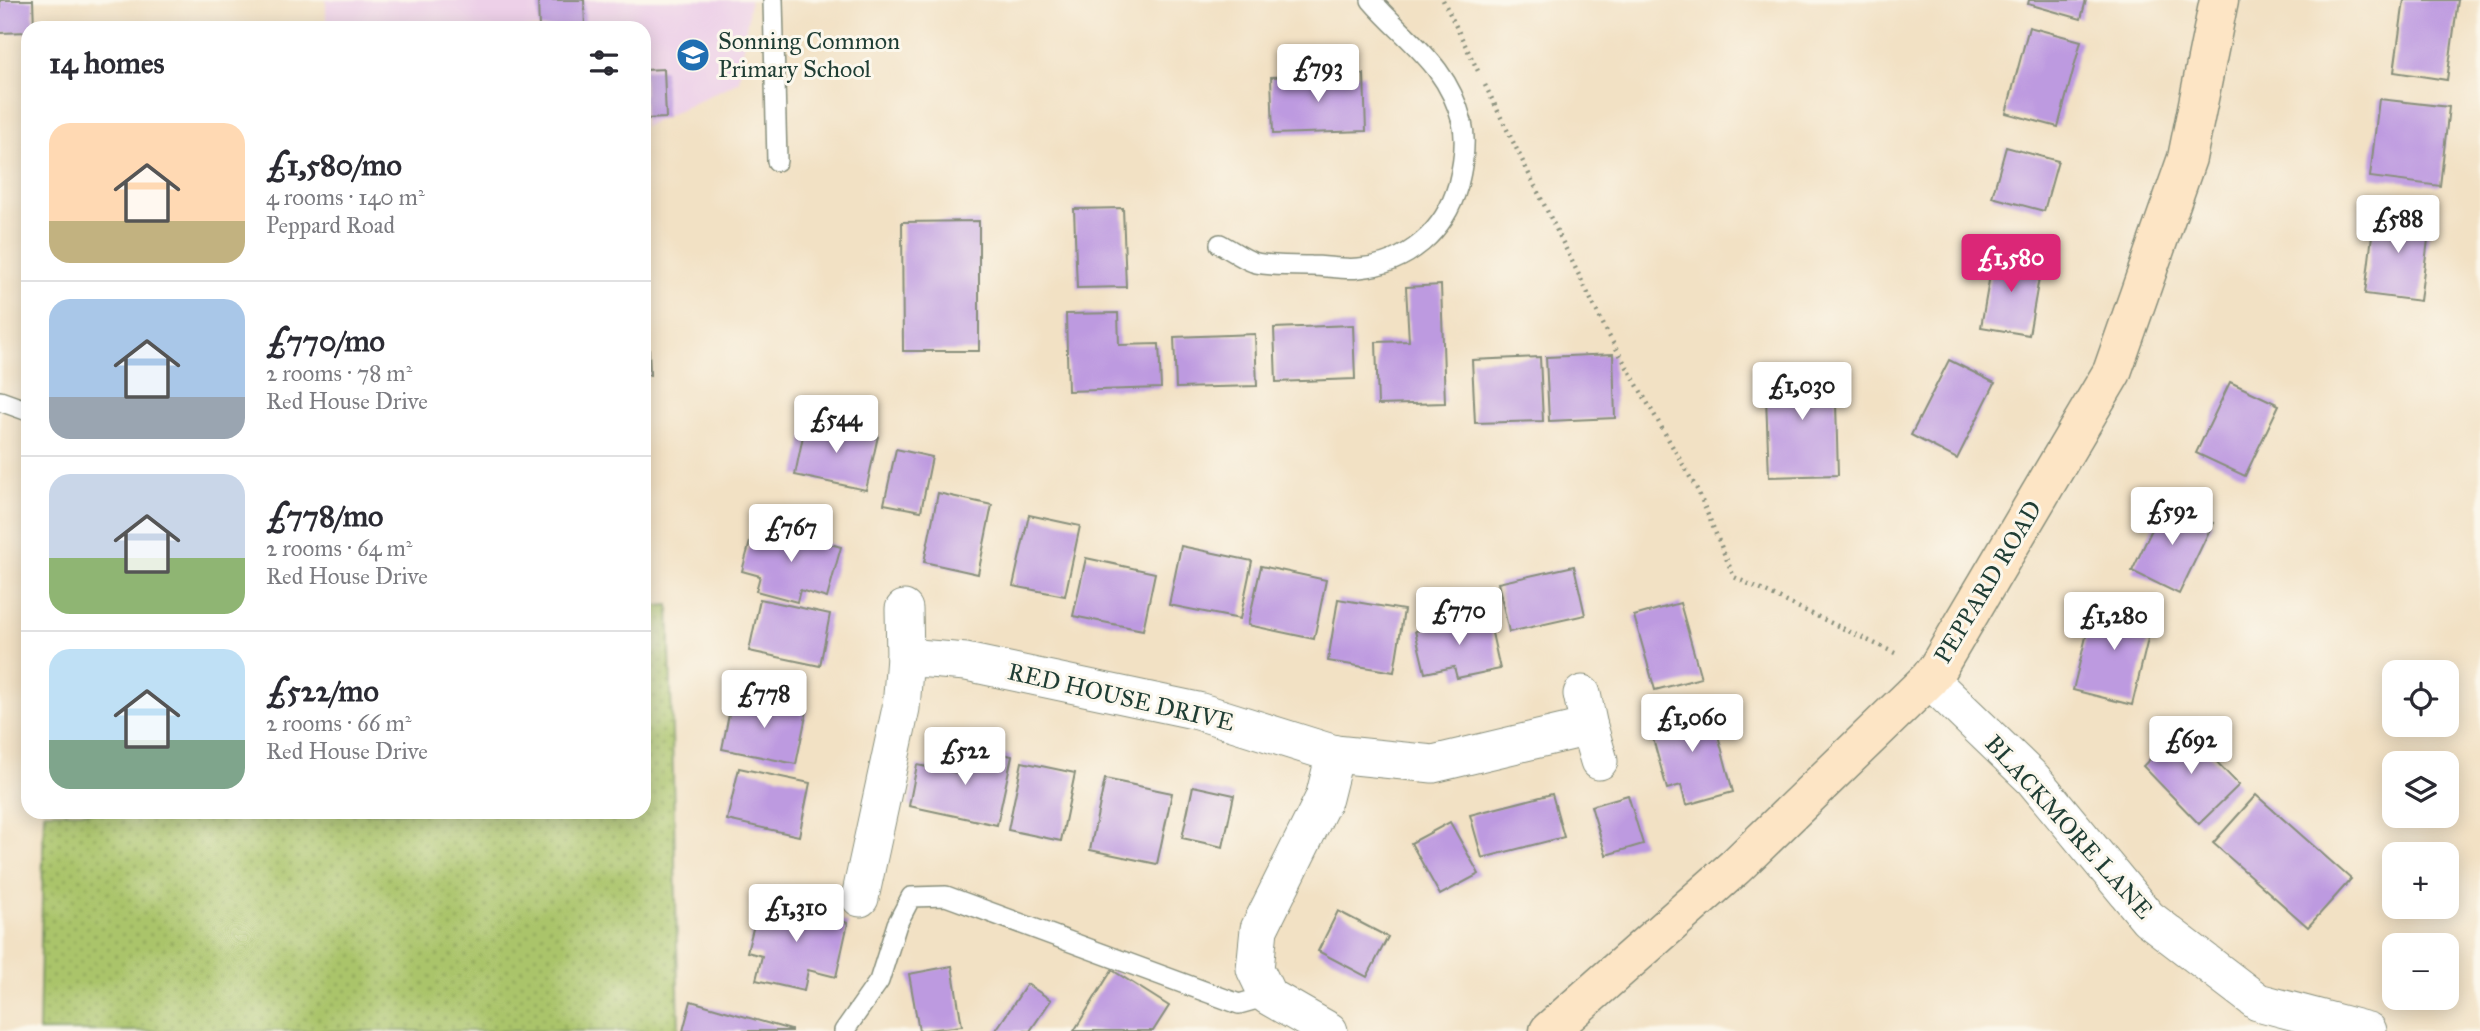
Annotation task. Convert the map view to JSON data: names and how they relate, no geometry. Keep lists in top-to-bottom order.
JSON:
{
  "streets": {
    "main road": ["PEPPARD ROAD"],
    "street": ["RED HOUSE DRIVE", "BLACKMORE LANE"]
  },
  "crossings": [
    ["PEPPARD ROAD", "BLACKMORE LANE"]
  ],
  "places": {
    "school or university": ["Sonning Common Primary School"]
  },
  "page": {
    "heading": "14 homes",
    "price": [
      "£793",
      "£588",
      "£1,580",
      "£1,030",
      "£544",
      "£592",
      "£767",
      "£770",
      "£1,280",
      "£778",
      "£1,060",
      "£692",
      "£522",
      "£1,310"
    ],
    "list": [
      {
        "name": "£1,580/mo",
        "note": "4 rooms · 140 m² · Peppard Road"
      },
      {
        "name": "£770/mo",
        "note": "2 rooms · 78 m² · Red House Drive"
      },
      {
        "name": "£778/mo",
        "note": "2 rooms · 64 m² · Red House Drive"
      },
      {
        "name": "£522/mo",
        "note": "2 rooms · 66 m² · Red House Drive"
      }
    ],
    "map_buttons": ["+", "−"]
  }
}
